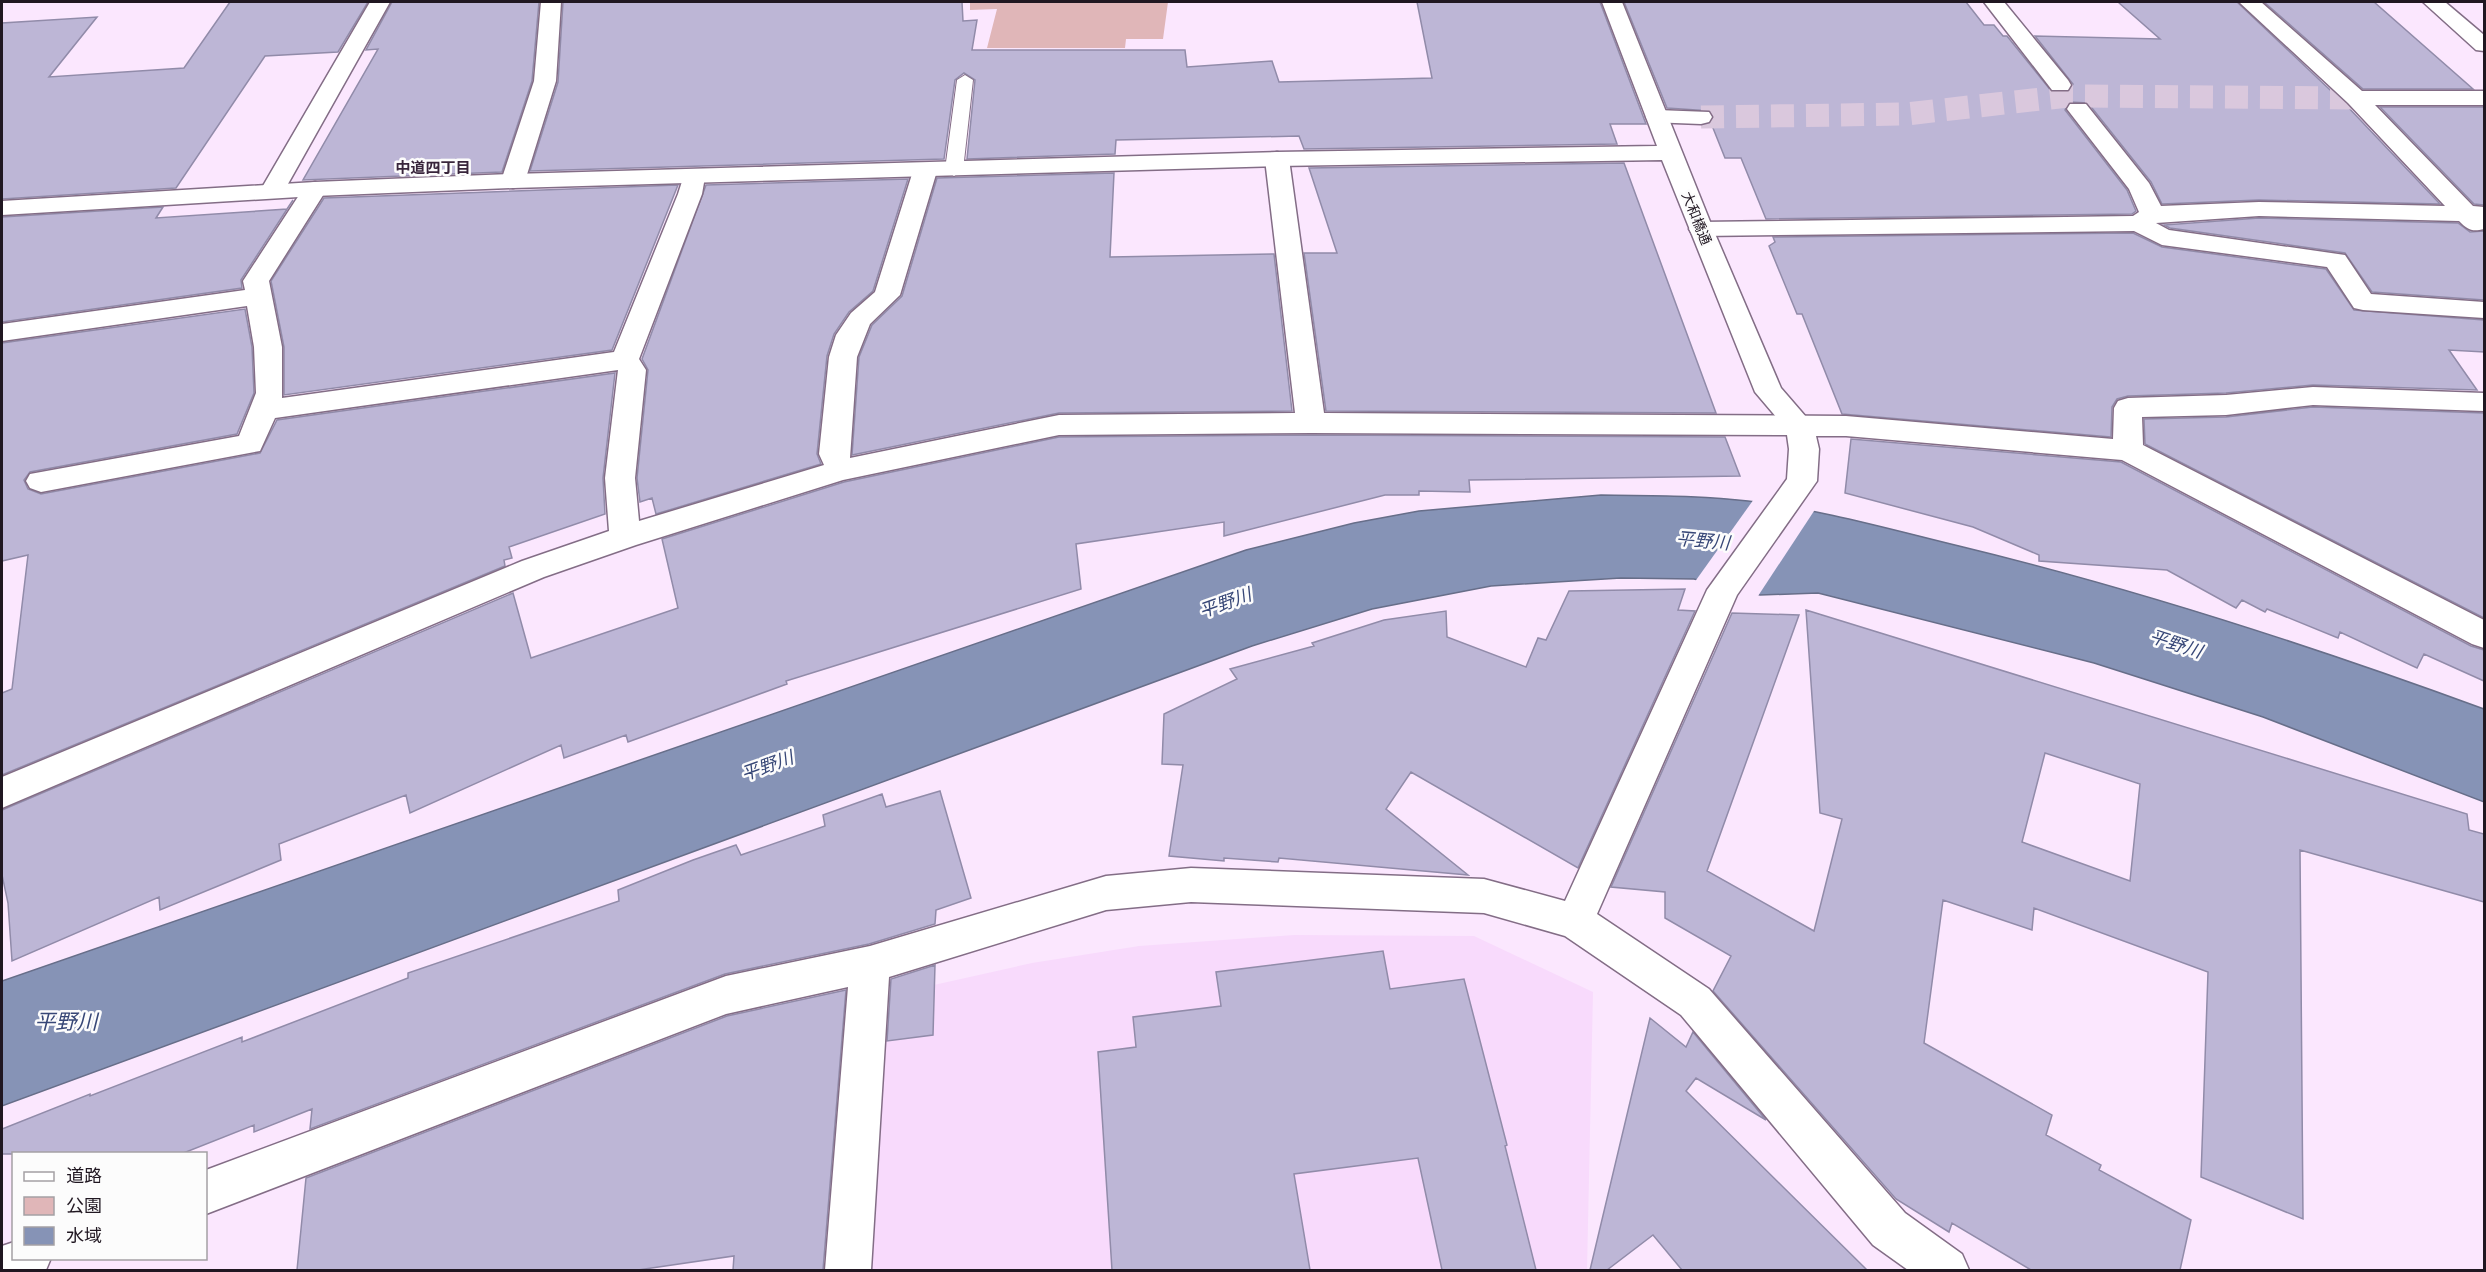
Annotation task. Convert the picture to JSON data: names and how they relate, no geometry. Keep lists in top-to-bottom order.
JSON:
{
  "streets": {
    "street": ["大和橋通"]
  },
  "districts": ["中道四丁目"],
  "water": ["平野川"],
  "legend": ["道路", "公園", "水域"]
}
